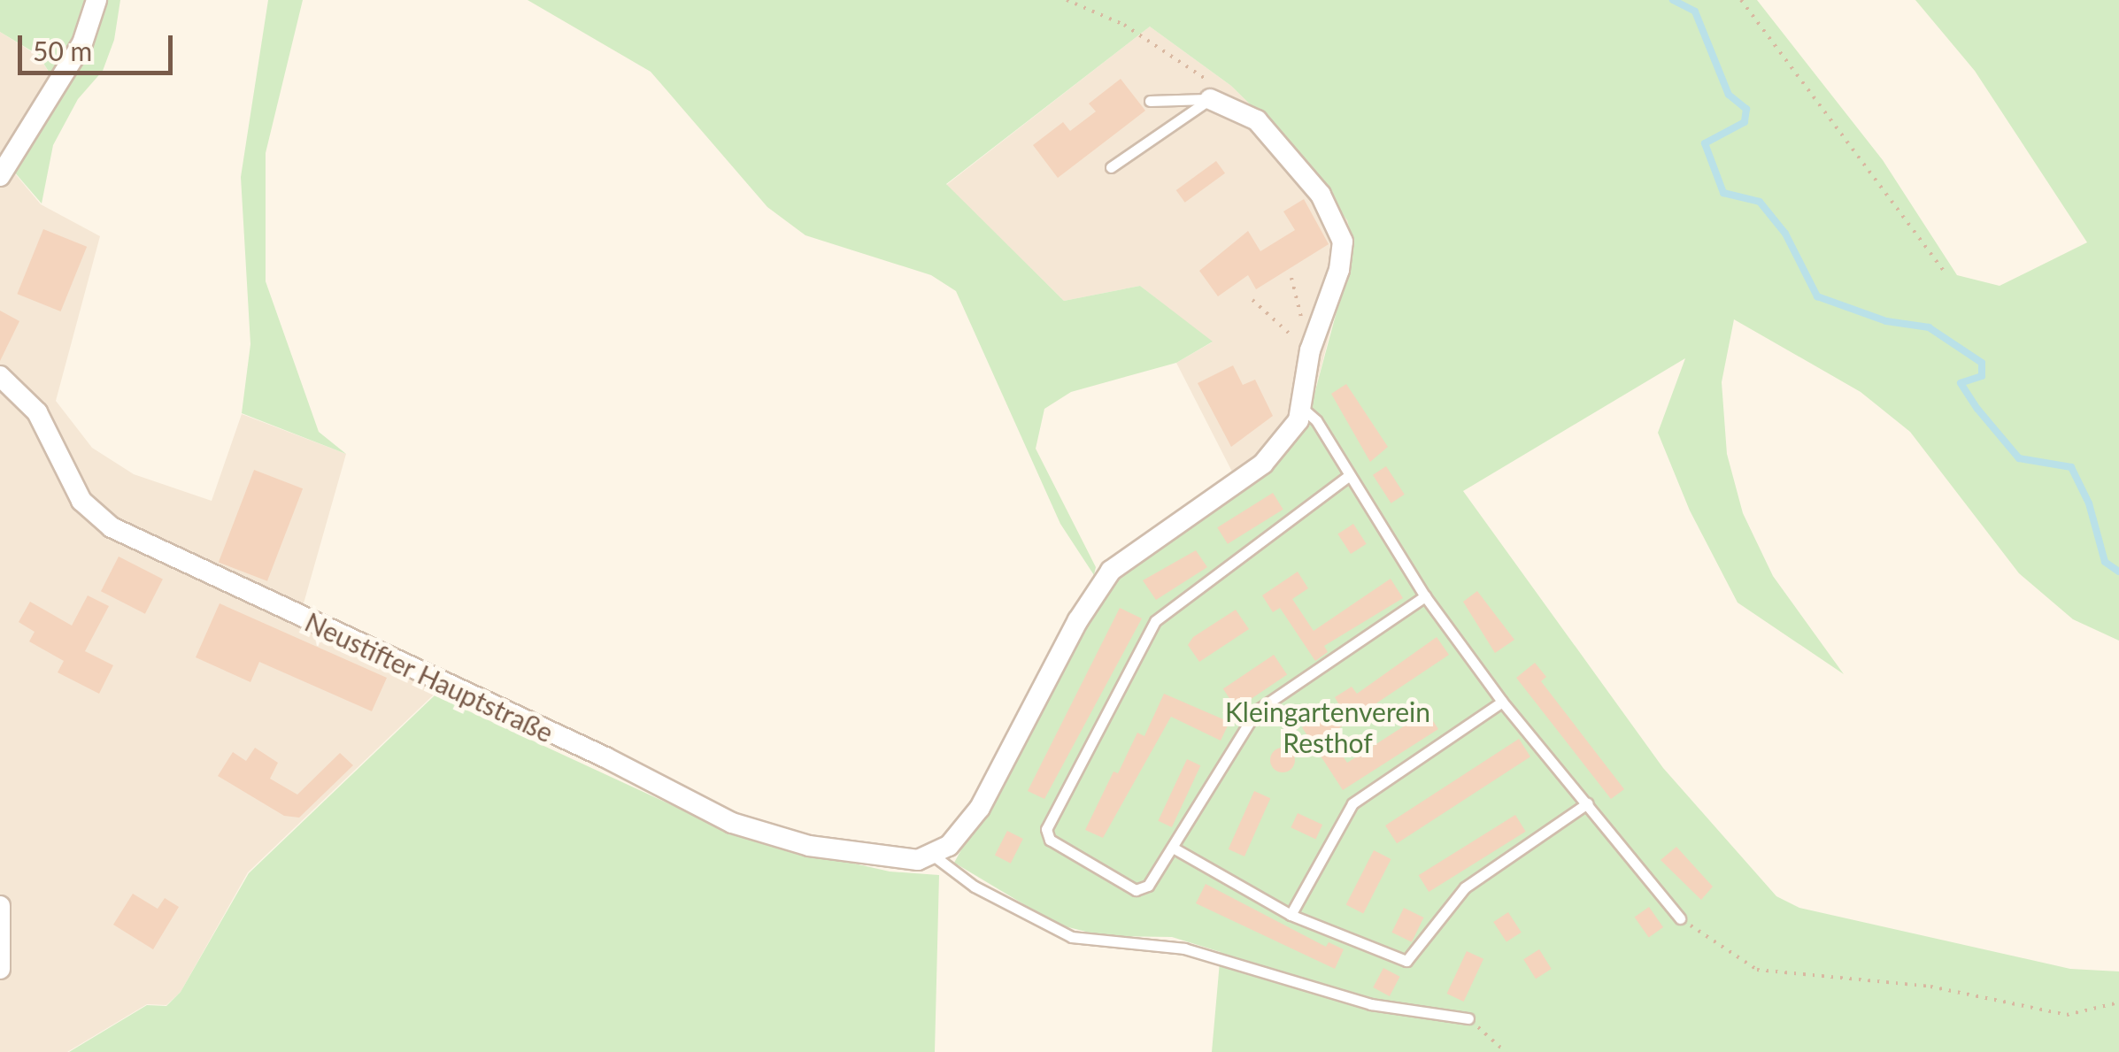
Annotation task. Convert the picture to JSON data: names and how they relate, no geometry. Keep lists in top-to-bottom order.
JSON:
{
  "streets": {
    "street": ["Neustifter Hauptstraße"]
  },
  "parks": ["Kleingartenverein Resthof"],
  "scale_bar": "50 m"
}
